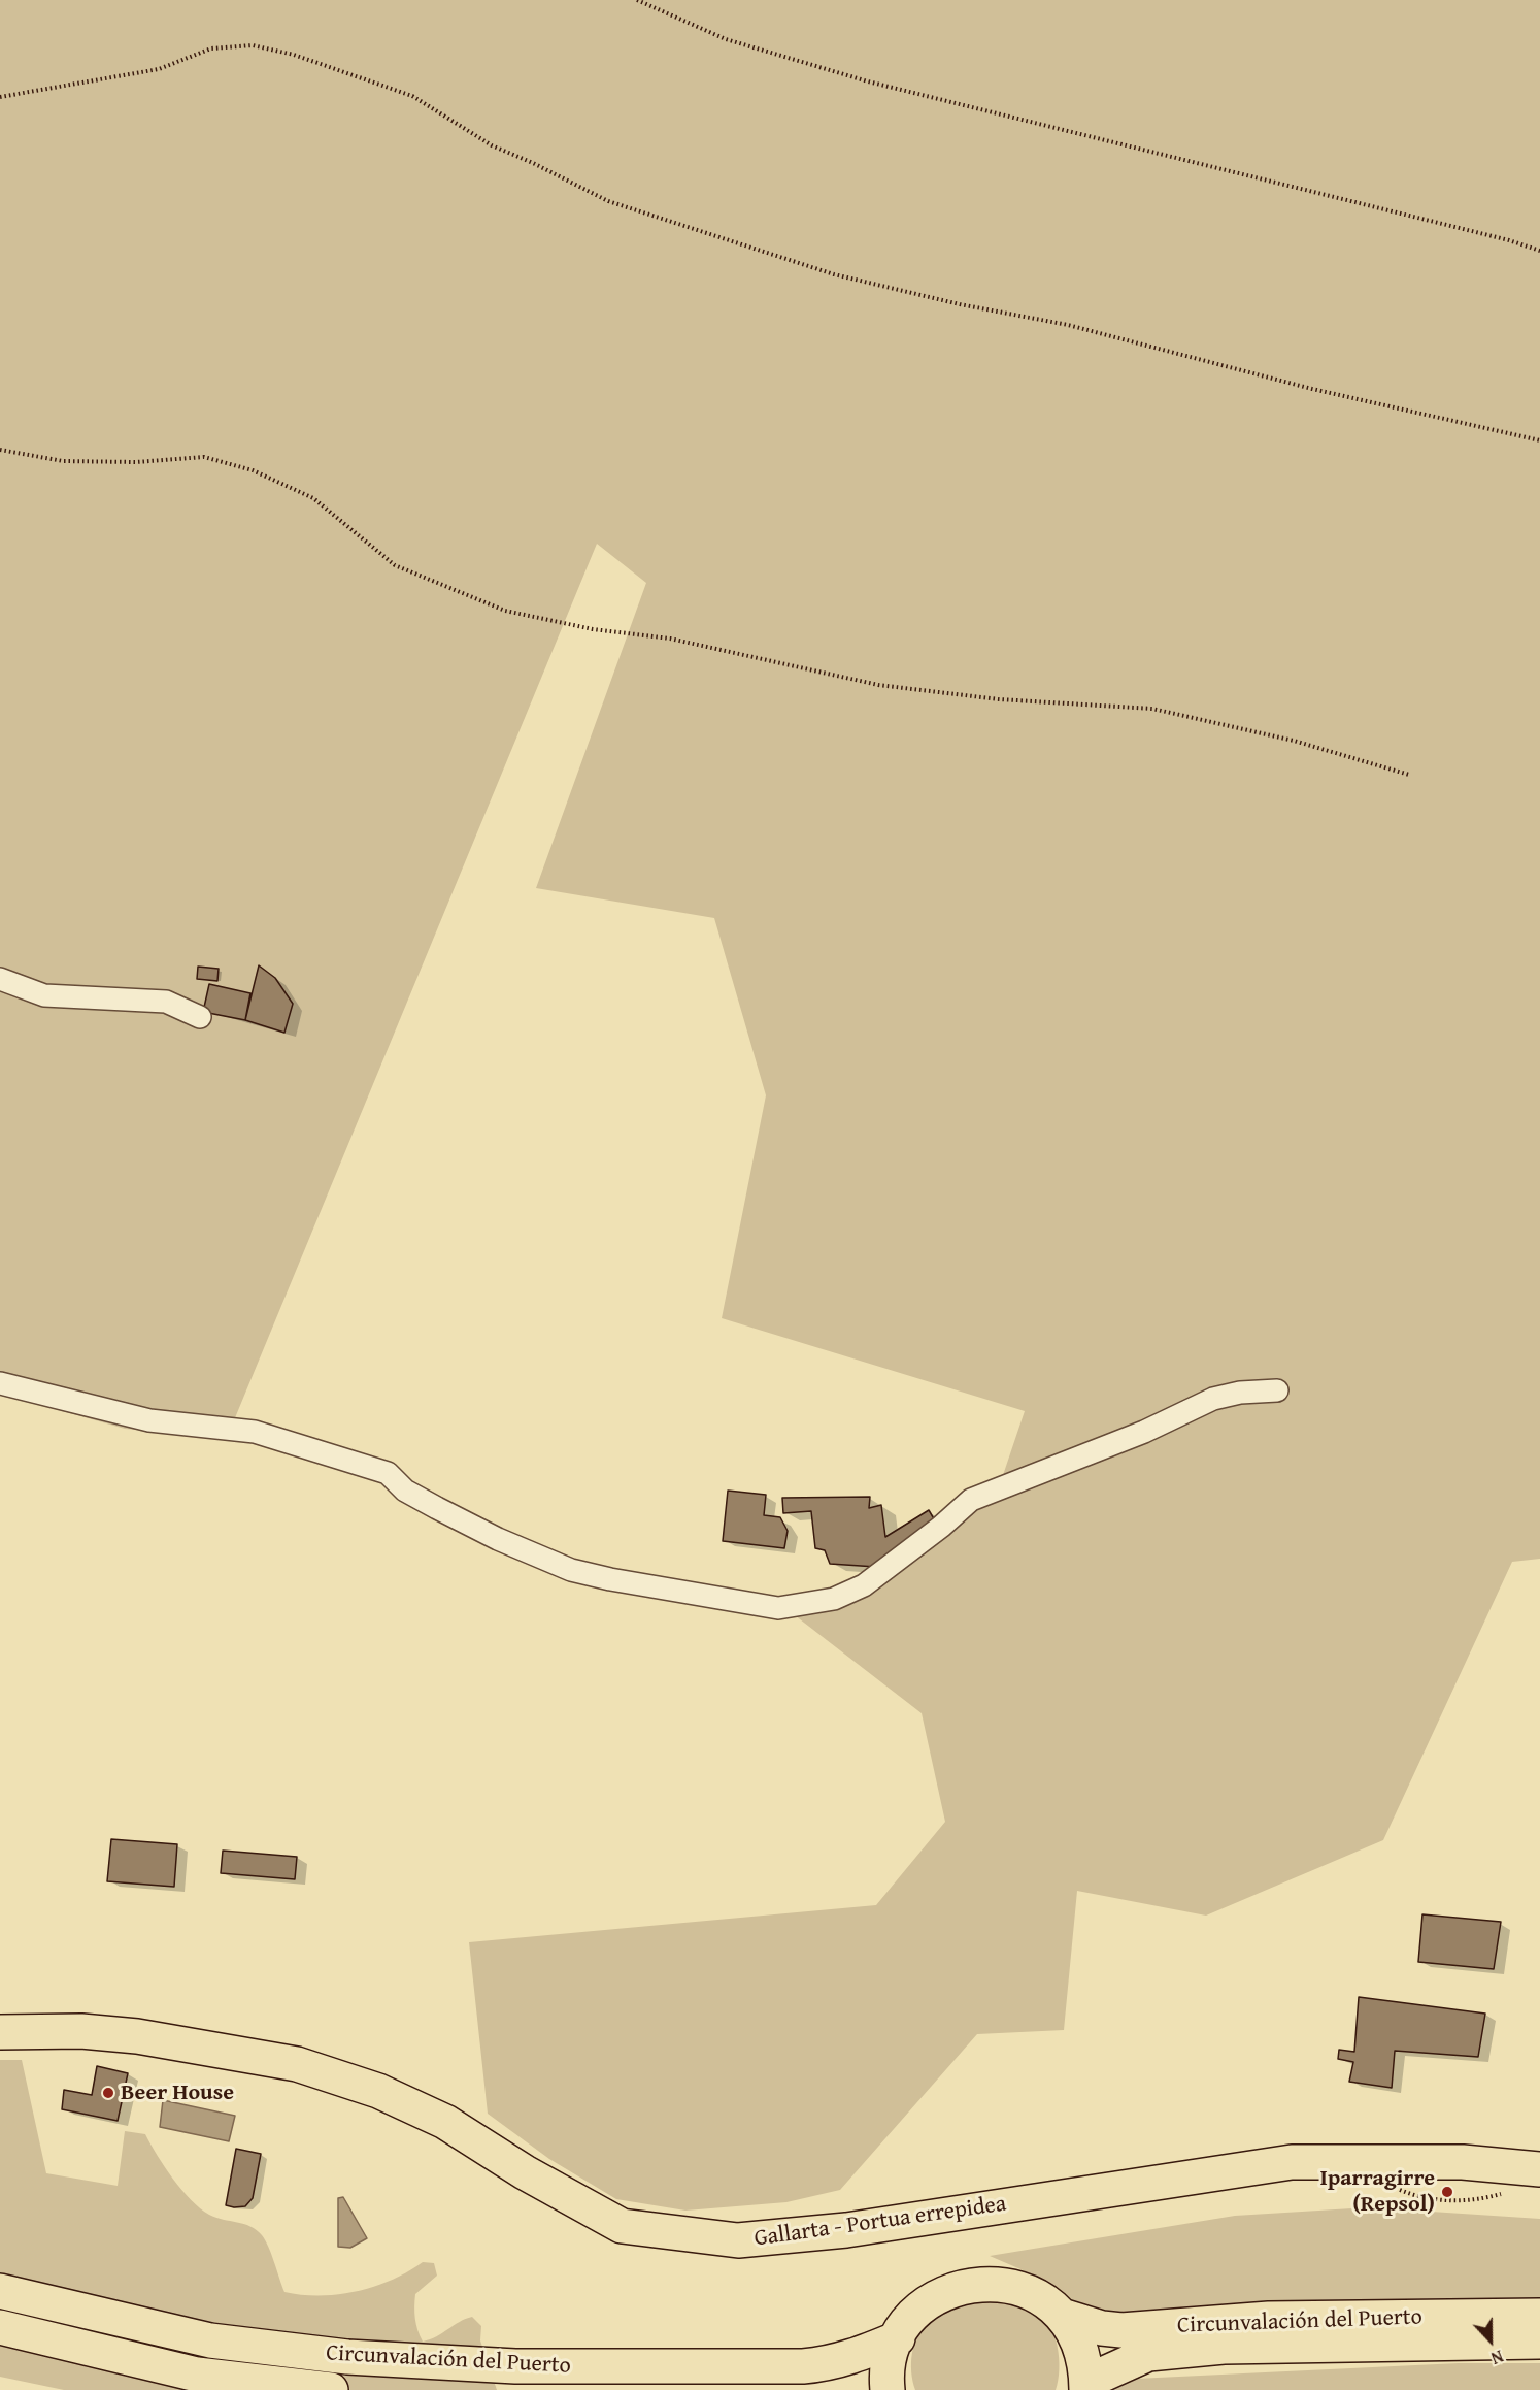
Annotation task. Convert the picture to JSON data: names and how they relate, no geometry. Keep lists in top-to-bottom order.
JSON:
{
  "streets": {
    "highway": ["Gallarta - Portua errepidea", "Circunvalación del Puerto"]
  },
  "places": ["Beer House", "Iparragirre (Repsol)"],
  "north": "bottom"
}
